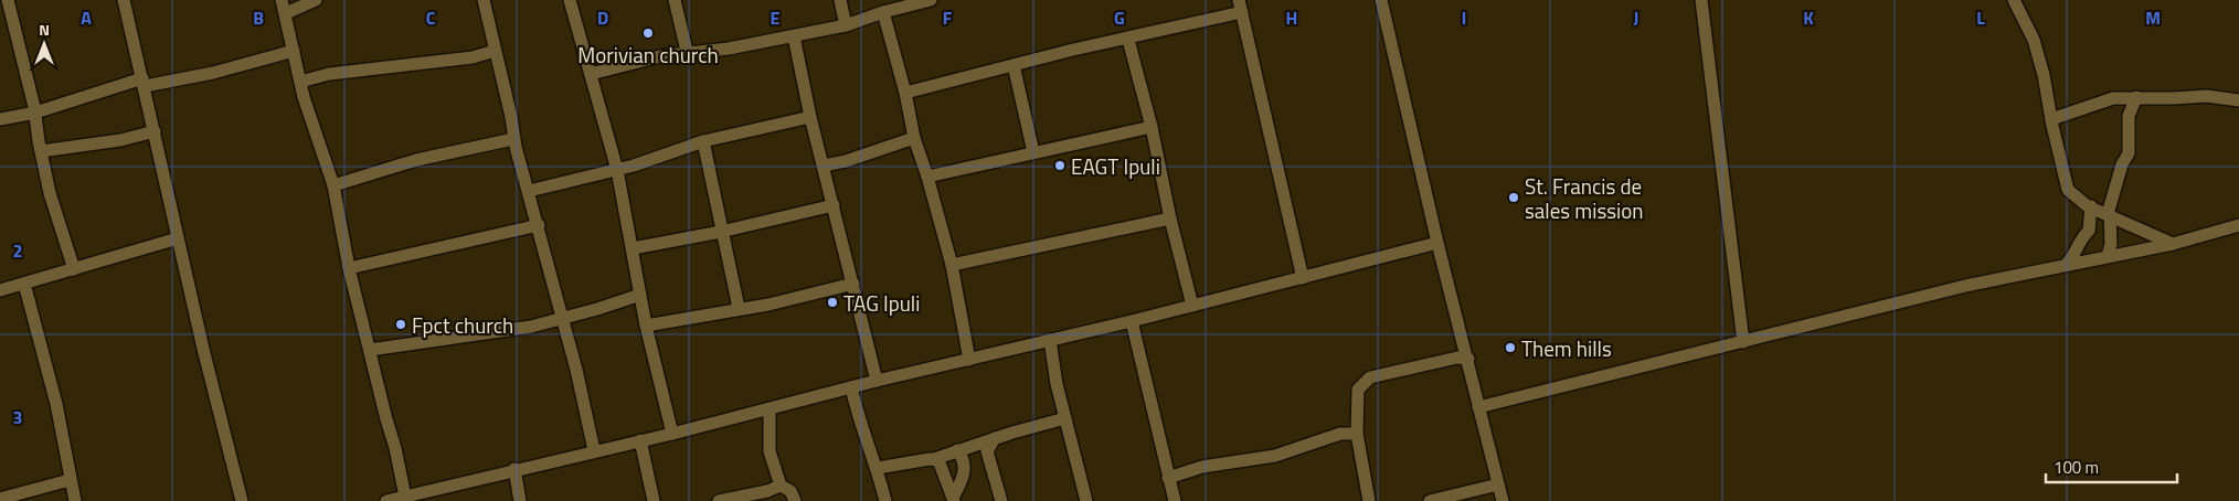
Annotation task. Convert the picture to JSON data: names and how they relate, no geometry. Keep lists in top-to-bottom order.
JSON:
{
  "places": [
    "Morivian church",
    "EAGT Ipuli",
    "St. Francis de sales mission",
    "TAG Ipuli",
    "Fpct church",
    "Them hills"
  ],
  "scale_bar": "100 m",
  "north": "top",
  "grid": {
    "columns": [
      "A",
      "B",
      "C",
      "D",
      "E",
      "F",
      "G",
      "H",
      "I",
      "J",
      "K",
      "L",
      "M"
    ],
    "rows": ["2", "3"]
  }
}
